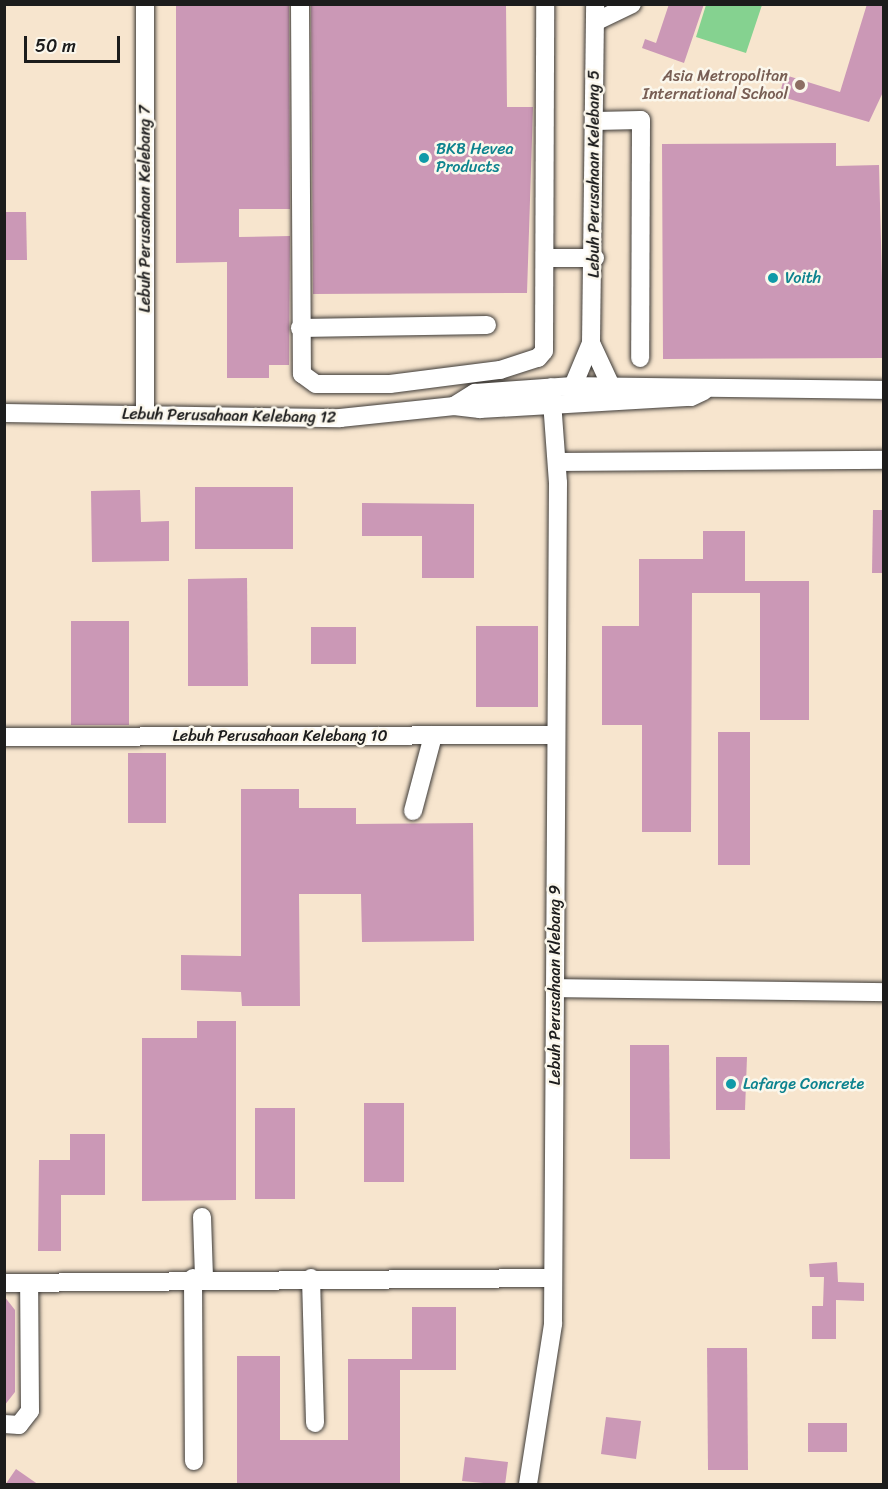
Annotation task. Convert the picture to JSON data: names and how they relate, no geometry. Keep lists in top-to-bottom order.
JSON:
{
  "streets": {
    "street": [
      "Lebuh Perusahaan Kelebang 5",
      "Lebuh Perusahaan Kelebang 7",
      "Lebuh Perusahaan Kelebang 12",
      "Lebuh Perusahaan Kelebang 10",
      "Lebuh Perusahaan Klebang 9"
    ]
  },
  "crossings": [
    ["Lebuh Perusahaan Kelebang 5", "Lebuh Perusahaan Kelebang 12"],
    ["Lebuh Perusahaan Kelebang 5", "Lebuh Perusahaan Klebang 9"],
    ["Lebuh Perusahaan Kelebang 7", "Lebuh Perusahaan Kelebang 12"],
    ["Lebuh Perusahaan Kelebang 12", "Lebuh Perusahaan Klebang 9"],
    ["Lebuh Perusahaan Kelebang 10", "Lebuh Perusahaan Klebang 9"]
  ],
  "places": [
    "Asia Metropolitan International School",
    "BKB Hevea Products",
    "Voith",
    "Lafarge Concrete"
  ],
  "scale_bar": "50 m"
}
